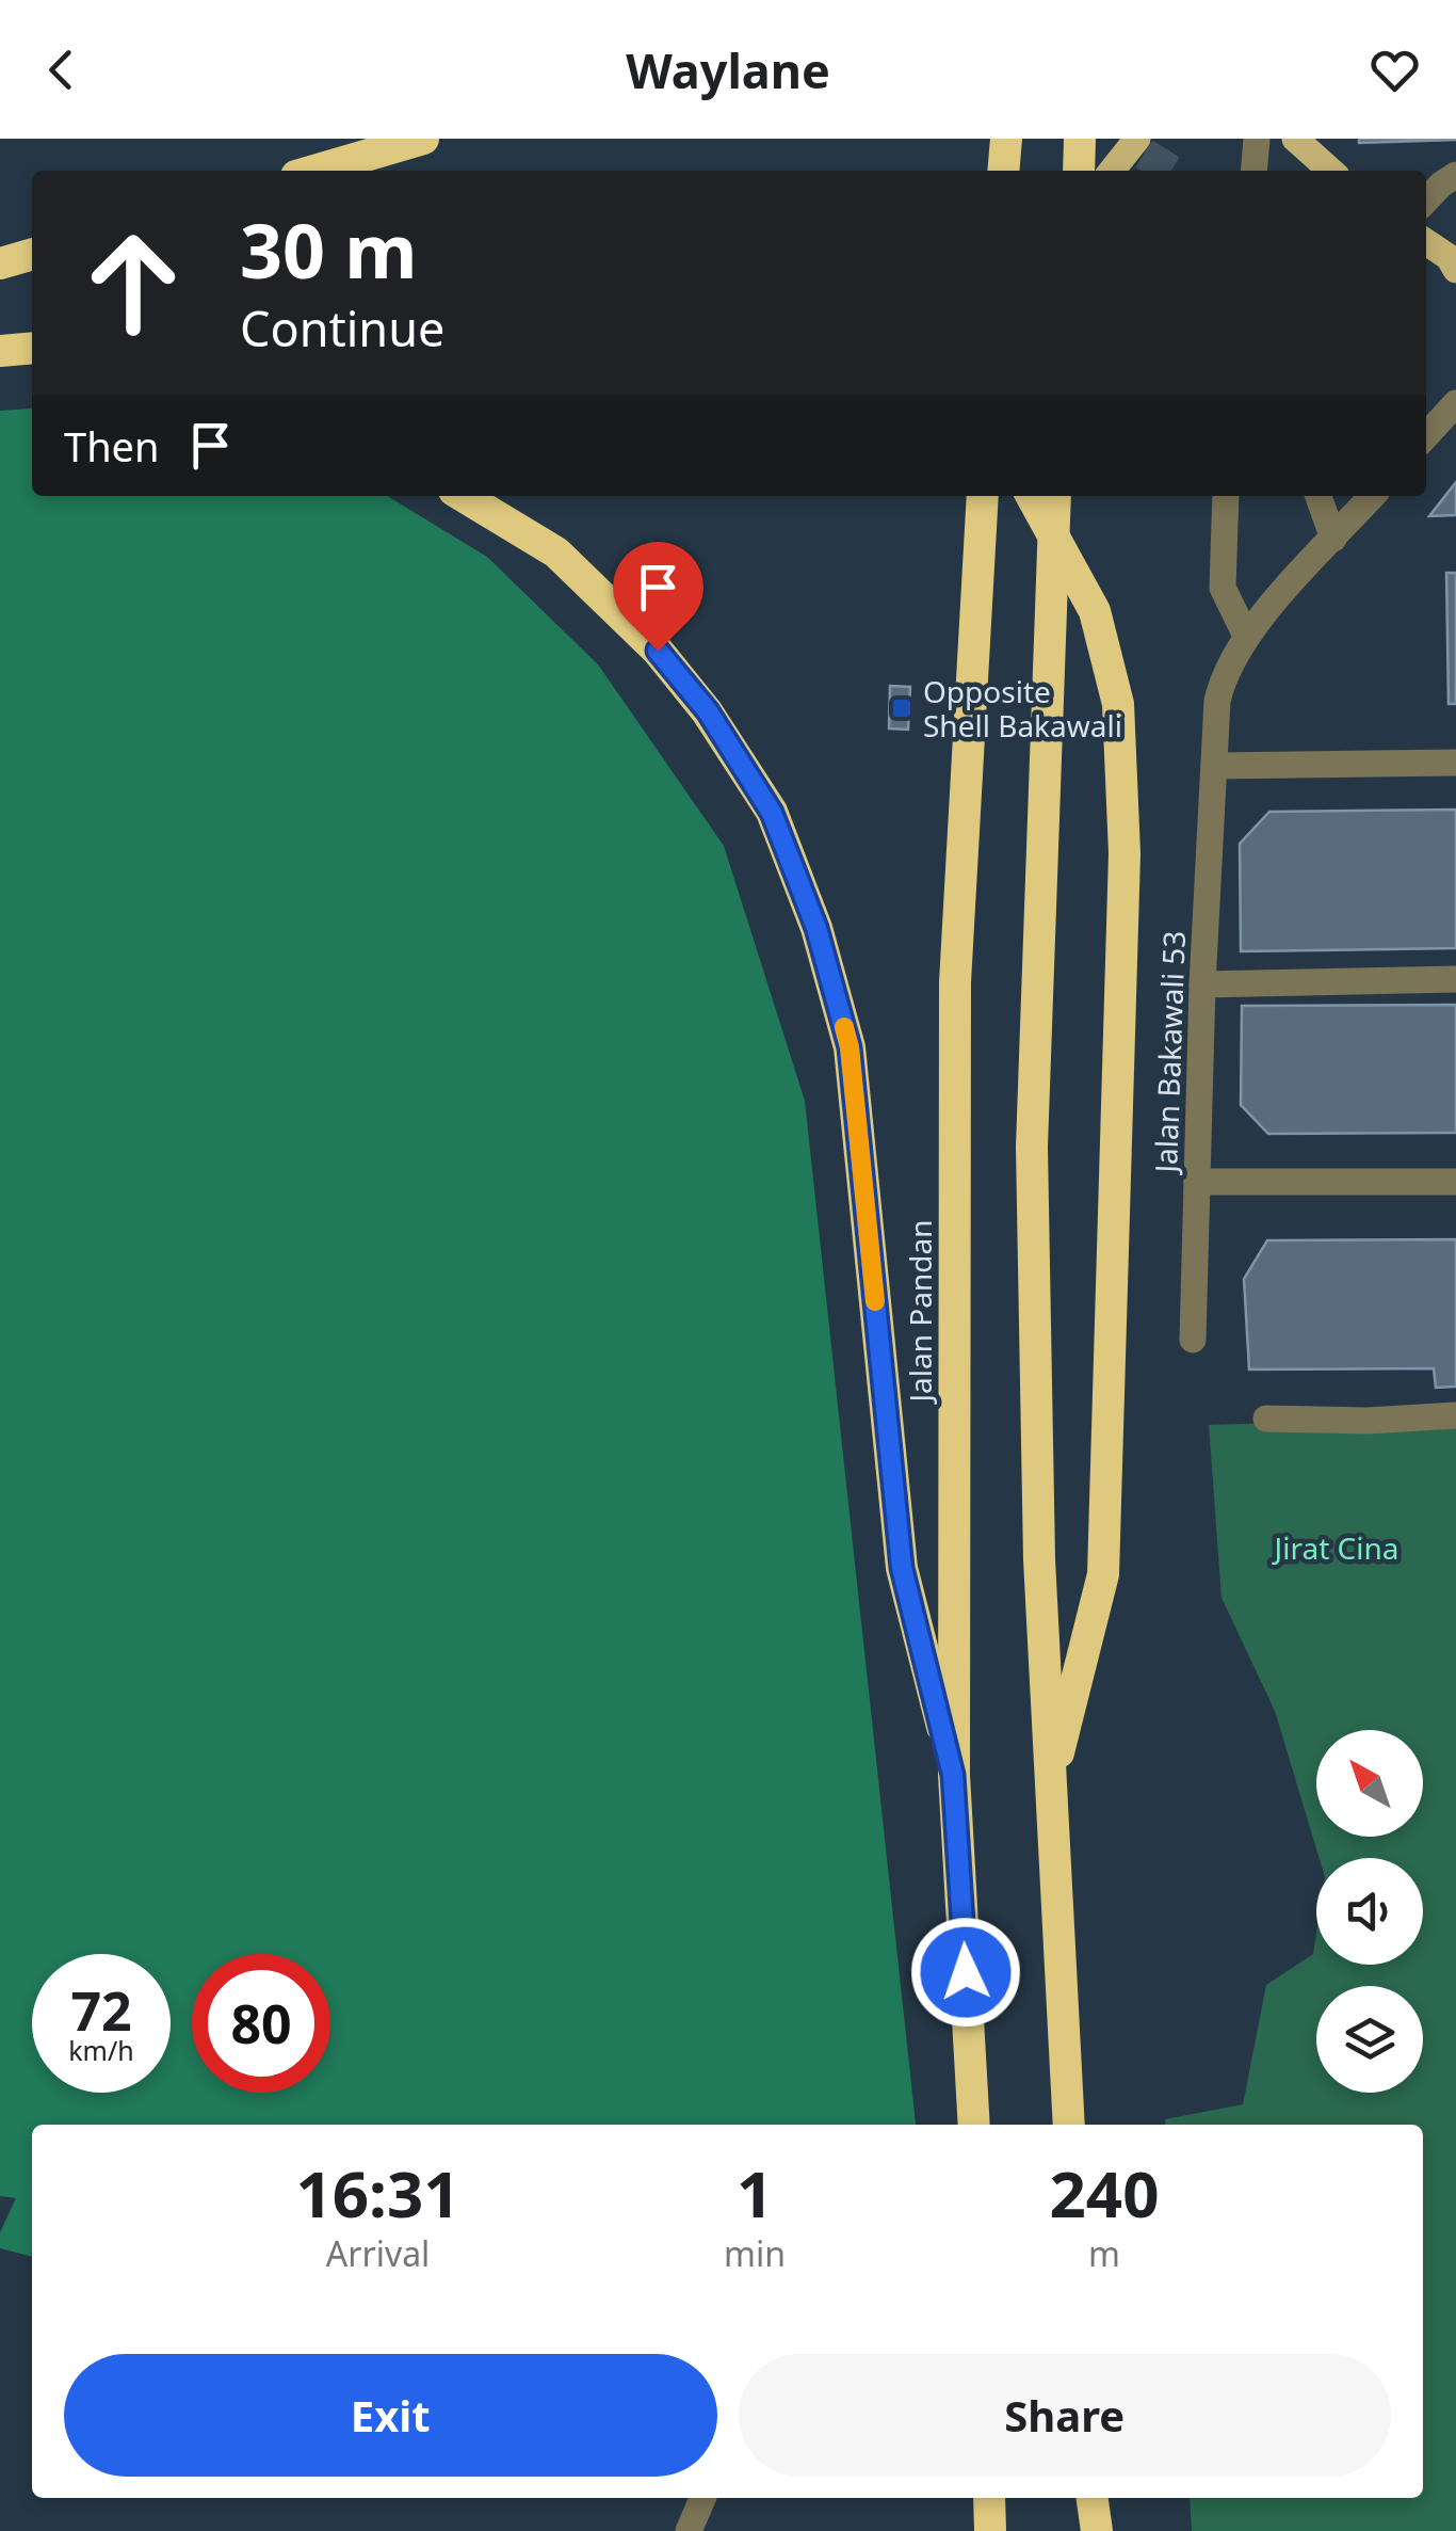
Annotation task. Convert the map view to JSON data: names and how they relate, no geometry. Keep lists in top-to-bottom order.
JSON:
{
  "streets": {
    "highway": ["Jalan Pandan"],
    "street": ["Jalan Bakawali 53"]
  },
  "parks": ["Jirat Cina"],
  "places": {
    "transit": ["Opposite Shell Bakawali"]
  },
  "north": "top left",
  "page": {
    "header": "Waylane",
    "turn": ["30 m", "Continue"],
    "then": "Then",
    "speed": "72 km/h",
    "limit": "80",
    "eta": [
      "16:31",
      "Arrival",
      "1",
      "min",
      "240",
      "m"
    ],
    "buttons": ["Exit", "Share"]
  }
}
